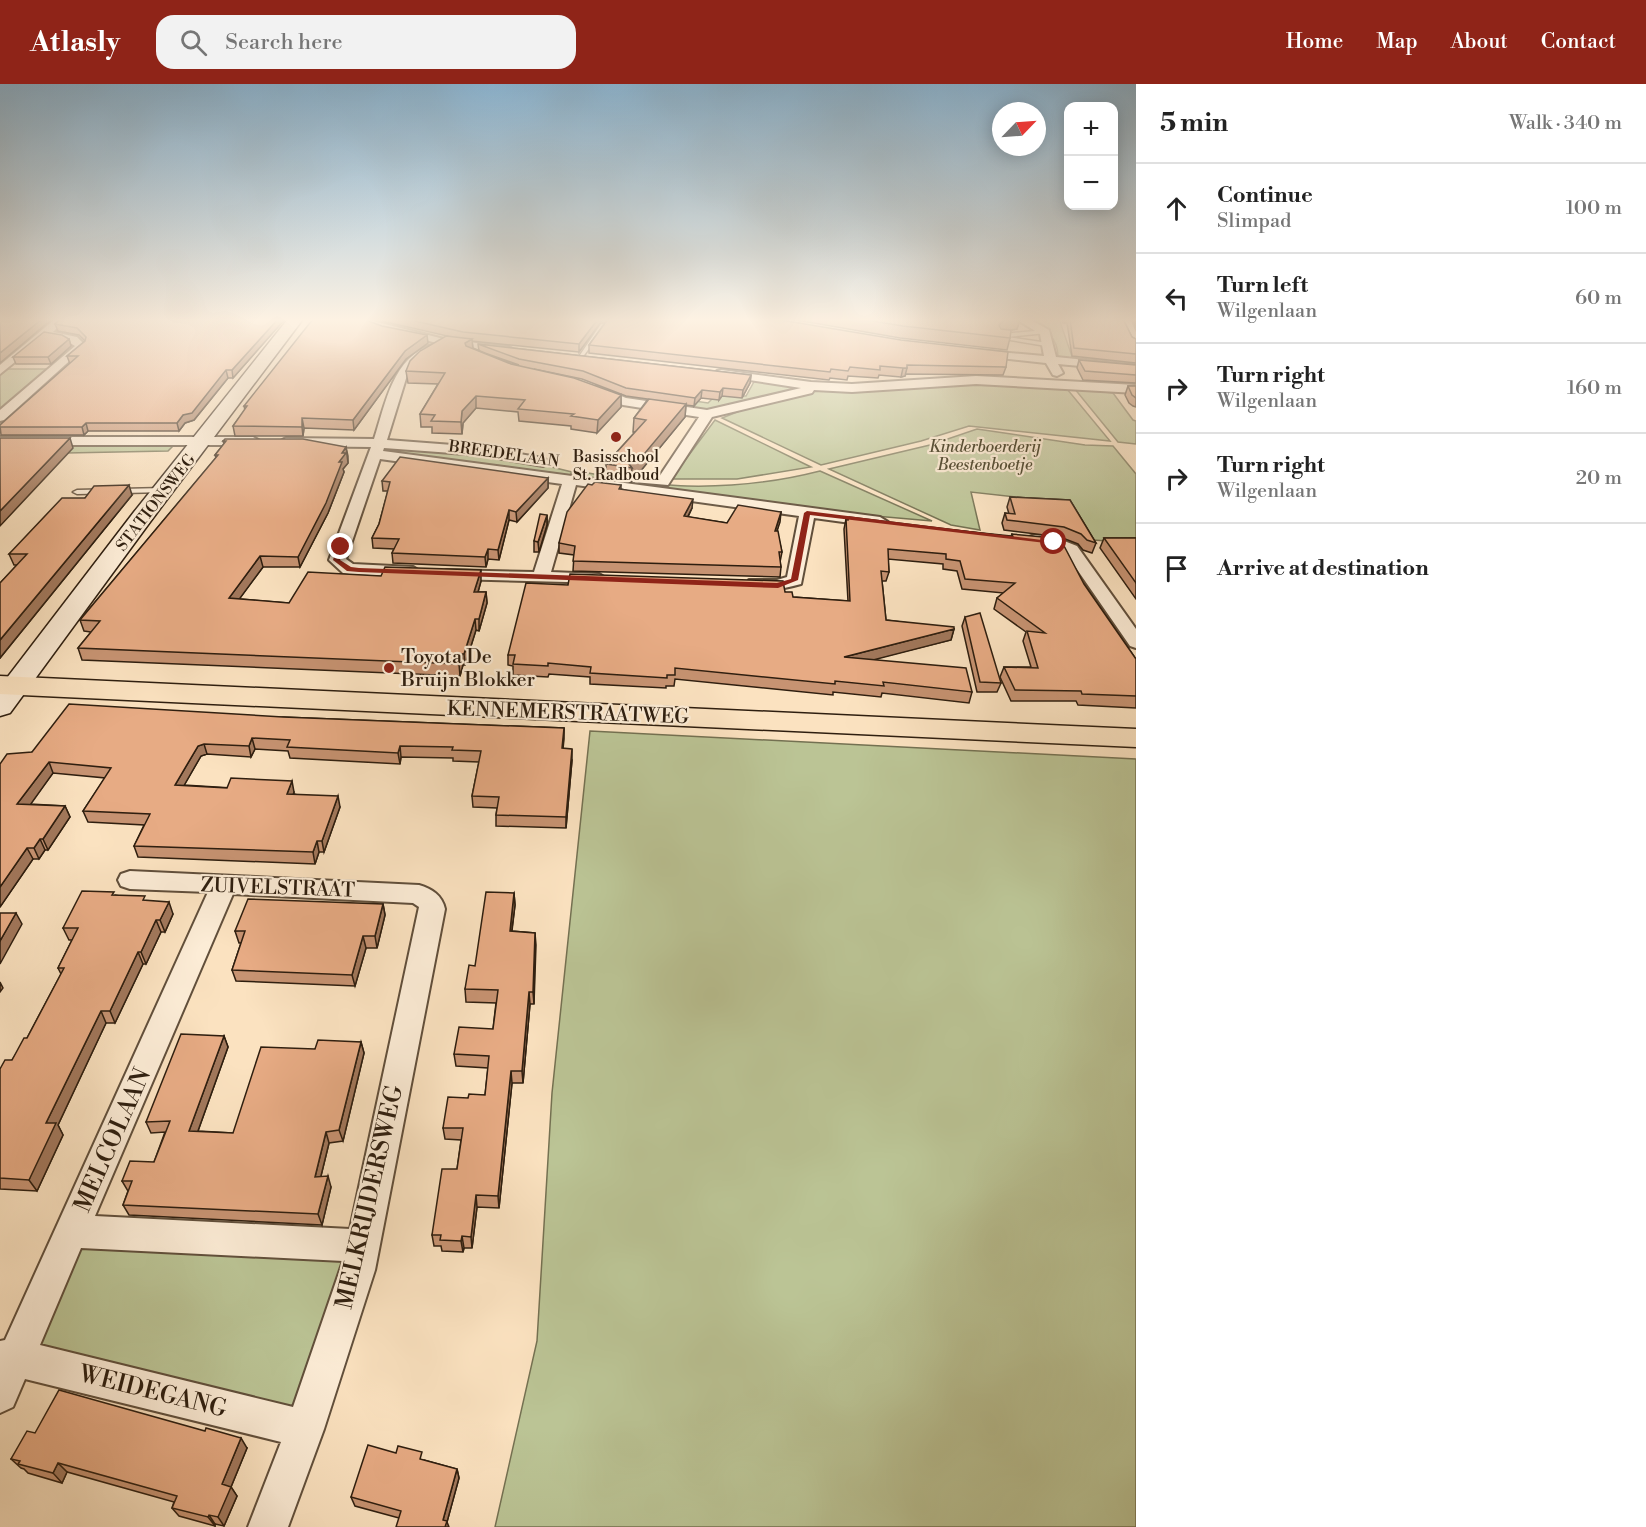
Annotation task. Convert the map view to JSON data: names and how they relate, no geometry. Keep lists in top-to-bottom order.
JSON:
{
  "streets": {
    "main road": ["KENNEMERSTRAATWEG"],
    "street": [
      "BREEDELAAN",
      "STATIONSWEG",
      "ZUIVELSTRAAT",
      "MELCOLAAN",
      "MELKRIJDERSWEG",
      "WEIDEGANG"
    ]
  },
  "crossings": [
    ["BREEDELAAN", "STATIONSWEG"],
    ["STATIONSWEG", "KENNEMERSTRAATWEG"],
    ["ZUIVELSTRAAT", "MELCOLAAN"],
    ["ZUIVELSTRAAT", "MELKRIJDERSWEG"],
    ["MELCOLAAN", "WEIDEGANG"],
    ["MELKRIJDERSWEG", "WEIDEGANG"]
  ],
  "parks": ["Kinderboerderij Beestenboetje"],
  "places": ["Basisschool St. Radboud", "Toyota De Bruijn Blokker"],
  "north": "top right",
  "page": {
    "header": "Atlasly",
    "search": "Search here",
    "nav": [
      "Home",
      "Map",
      "About",
      "Contact"
    ],
    "heading": ["5 min", "Walk · 340 m"],
    "map_buttons": ["+", "−"],
    "list": [
      ["Continue", "Slimpad", "100 m"],
      ["Turn left", "Wilgenlaan", "60 m"],
      ["Turn right", "Wilgenlaan", "160 m"],
      ["Turn right", "Wilgenlaan", "20 m"],
      "Arrive at destination"
    ]
  }
}
